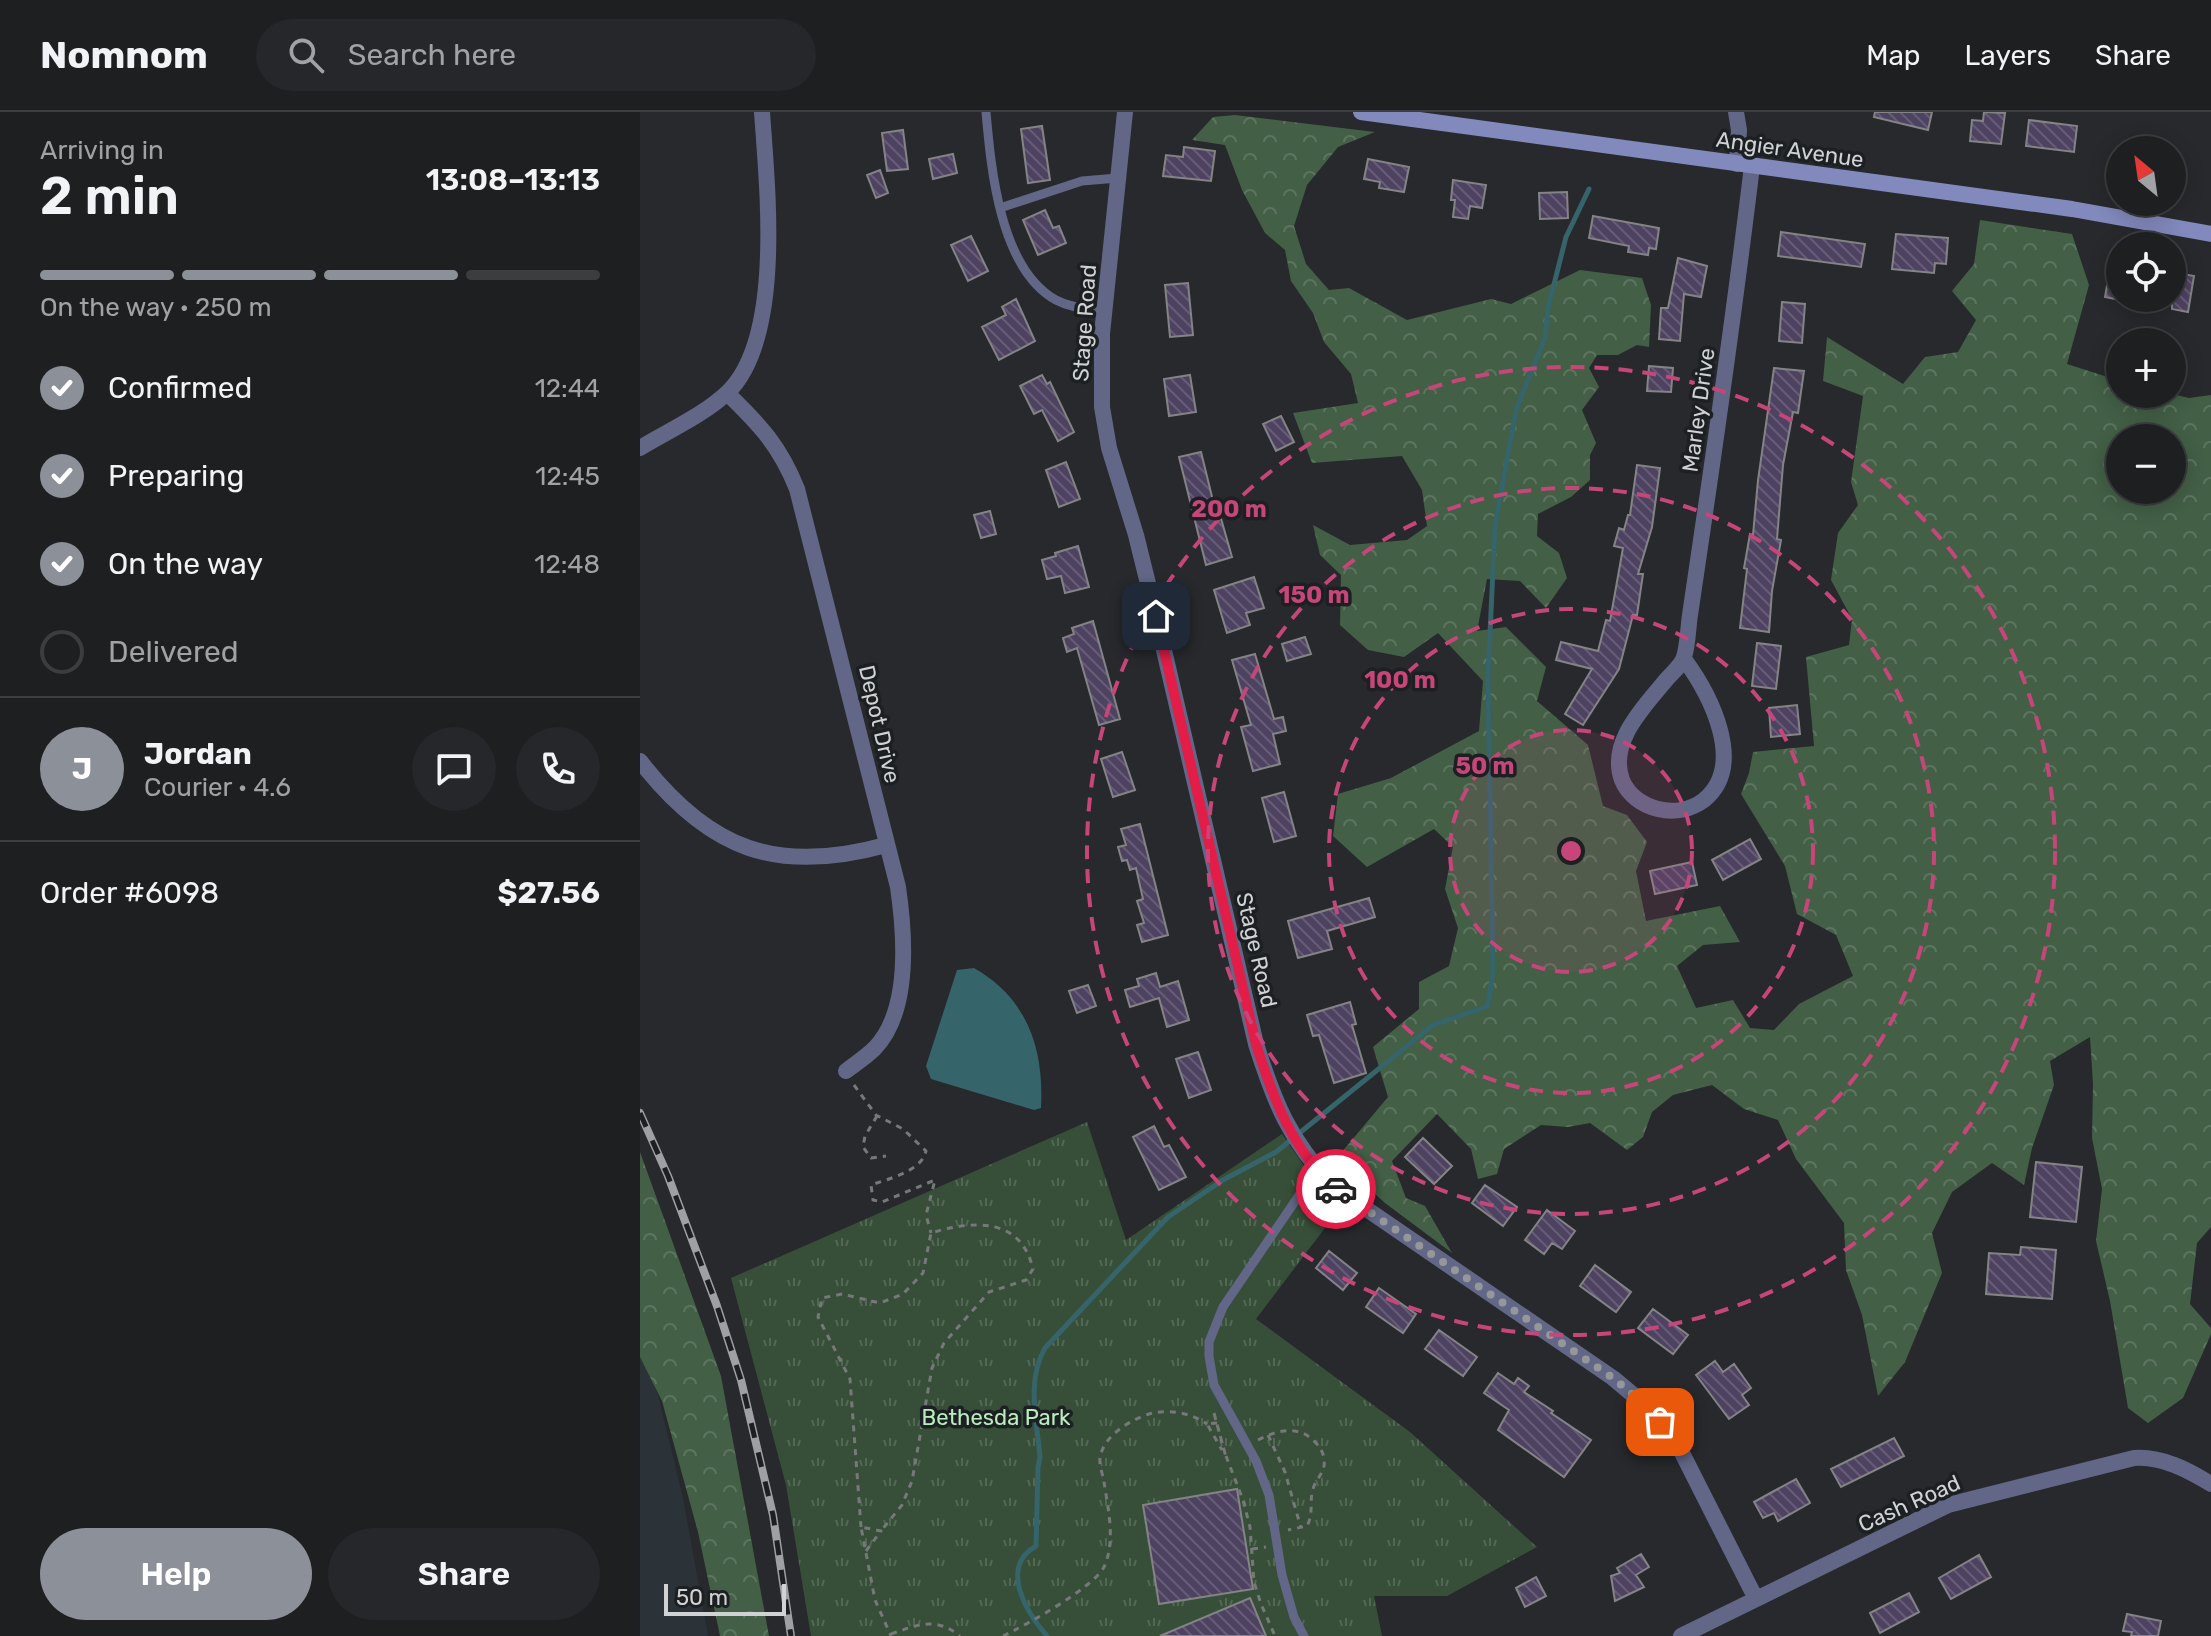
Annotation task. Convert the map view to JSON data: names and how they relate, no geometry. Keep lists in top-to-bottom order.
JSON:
{
  "streets": {
    "main road": ["Angier Avenue"],
    "street": [
      "Stage Road",
      "Marley Drive",
      "Depot Drive",
      "Cash Road"
    ]
  },
  "crossings": [
    ["Angier Avenue", "Marley Drive"],
    ["Stage Road", "Cash Road"]
  ],
  "parks": ["Bethesda Park"],
  "scale_bar": "50 m",
  "north": "top left",
  "page": {
    "header": "Nomnom",
    "search": "Search here",
    "nav": ["Map", "Layers", "Share"],
    "heading": ["2 min", "Arriving in", "13:08–13:13"],
    "panel": [
      "Jordan",
      "Courier · 4.6",
      "Order #6098",
      "$27.56"
    ],
    "map_buttons": ["+", "−"],
    "bar": "On the way · 250 m",
    "list": [
      ["Confirmed", "12:44"],
      ["Preparing", "12:45"],
      ["On the way", "12:48"],
      "Delivered"
    ],
    "round": "J",
    "buttons": ["Help", "Share"],
    "scale": "50 m"
  },
  "rings": [
    "200 m",
    "150 m",
    "100 m",
    "50 m"
  ]
}
